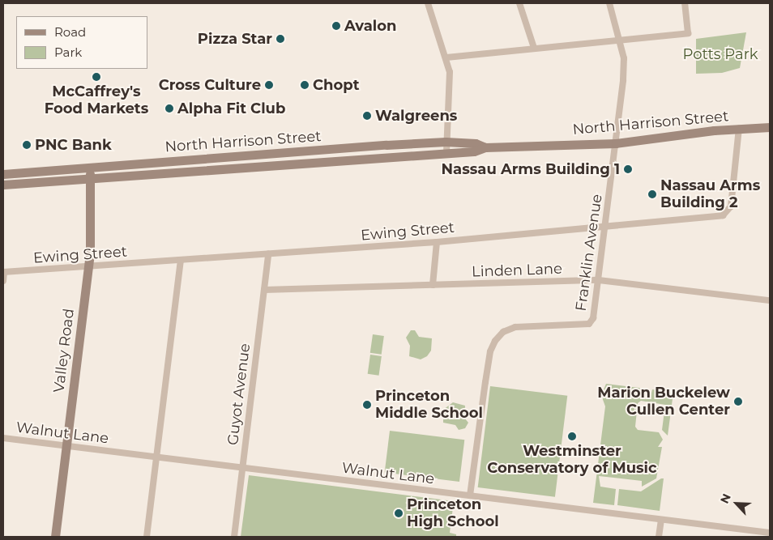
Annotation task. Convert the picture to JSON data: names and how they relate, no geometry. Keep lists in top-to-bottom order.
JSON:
{
  "streets": {
    "street": [
      "North Harrison Street",
      "Ewing Street",
      "Franklin Avenue",
      "Linden Lane",
      "Valley Road",
      "Guyot Avenue",
      "Walnut Lane"
    ]
  },
  "crossings": [
    ["North Harrison Street", "Ewing Street"],
    ["North Harrison Street", "Franklin Avenue"],
    ["North Harrison Street", "Valley Road"],
    ["Ewing Street", "Franklin Avenue"],
    ["Ewing Street", "Valley Road"],
    ["Ewing Street", "Guyot Avenue"],
    ["Franklin Avenue", "Linden Lane"],
    ["Franklin Avenue", "Walnut Lane"],
    ["Linden Lane", "Guyot Avenue"],
    ["Valley Road", "Walnut Lane"],
    ["Guyot Avenue", "Walnut Lane"]
  ],
  "parks": ["Potts Park"],
  "places": [
    "Avalon",
    "Pizza Star",
    "McCaffrey's Food Markets",
    "Cross Culture",
    "Chopt",
    "Alpha Fit Club",
    "Walgreens",
    "PNC Bank",
    "Nassau Arms Building 1",
    "Nassau Arms Building 2",
    "Marion Buckelew Cullen Center",
    "Princeton Middle School",
    "Westminster Conservatory of Music",
    "Princeton High School"
  ],
  "legend": ["Road", "Park"],
  "north": "top left"
}
